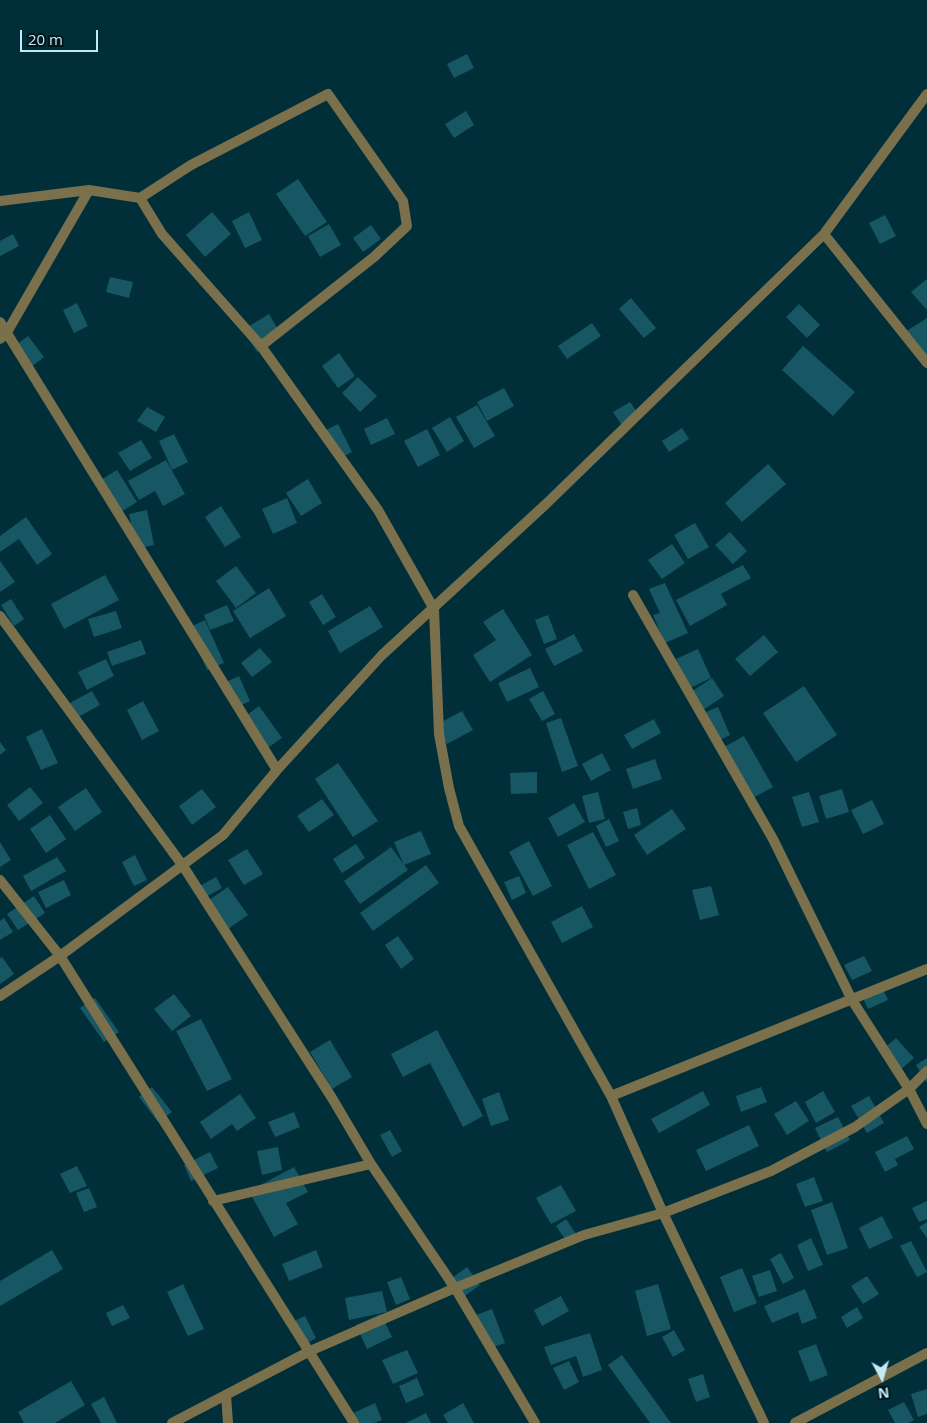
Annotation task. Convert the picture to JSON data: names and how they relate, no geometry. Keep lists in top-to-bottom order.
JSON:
{
  "scale_bar": "20 m",
  "north": "bottom"
}
